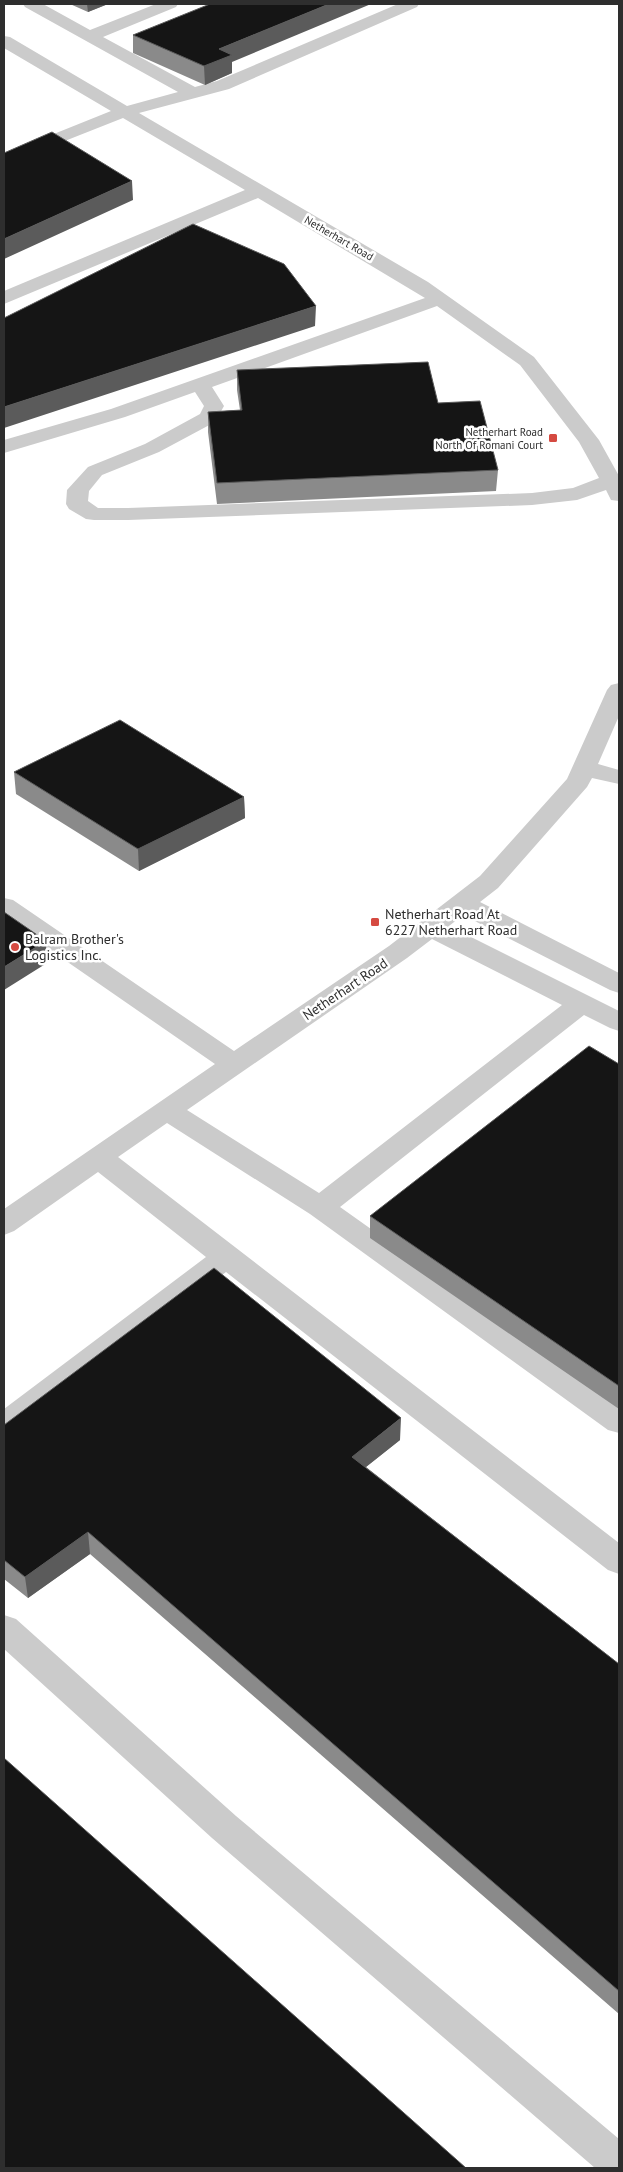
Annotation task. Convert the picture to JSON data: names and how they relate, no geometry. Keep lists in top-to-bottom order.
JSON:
{
  "streets": {
    "street": ["Netherhart Road"]
  },
  "places": {
    "transit": ["Netherhart Road North Of Romani Court", "Netherhart Road At 6227 Netherhart Road"],
    "other": ["Balram Brother's Logistics Inc."]
  }
}
